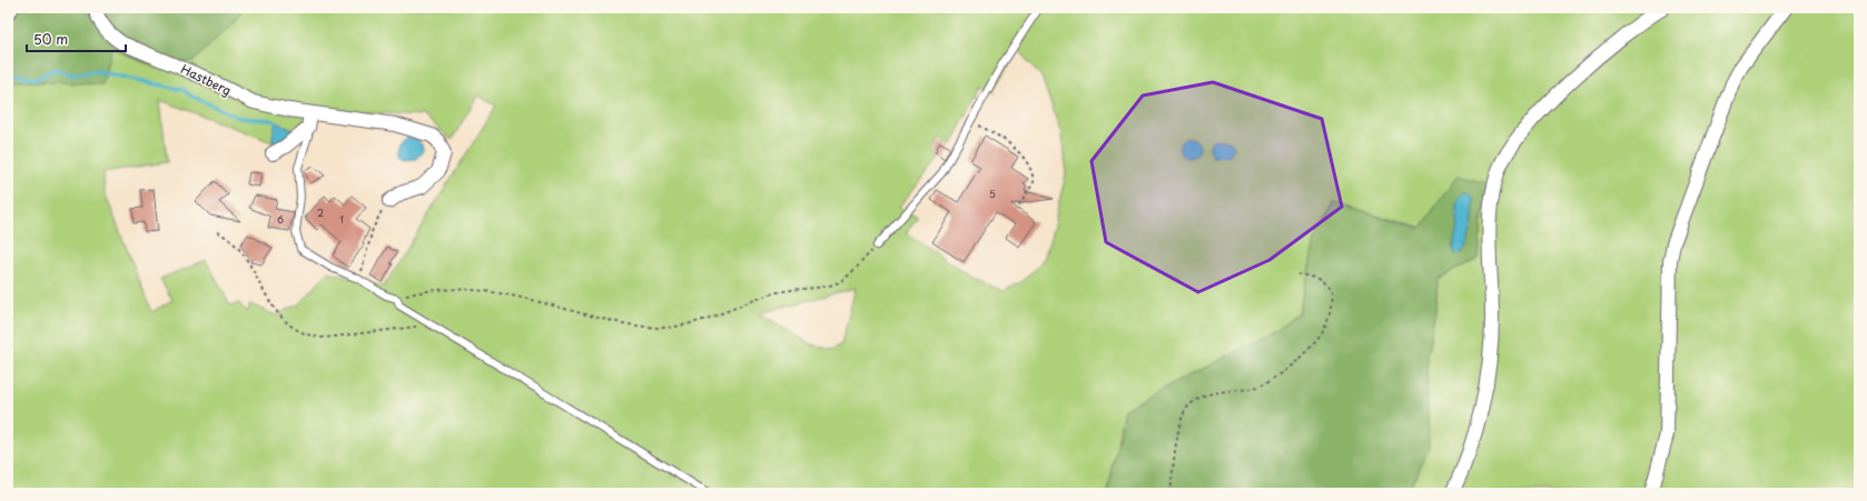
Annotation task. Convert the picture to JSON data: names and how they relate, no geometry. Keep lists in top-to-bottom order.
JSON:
{
  "streets": {
    "street": ["Hastberg"]
  },
  "house_numbers": [
    "5",
    "2",
    "6",
    "1"
  ],
  "scale_bar": "50 m"
}
